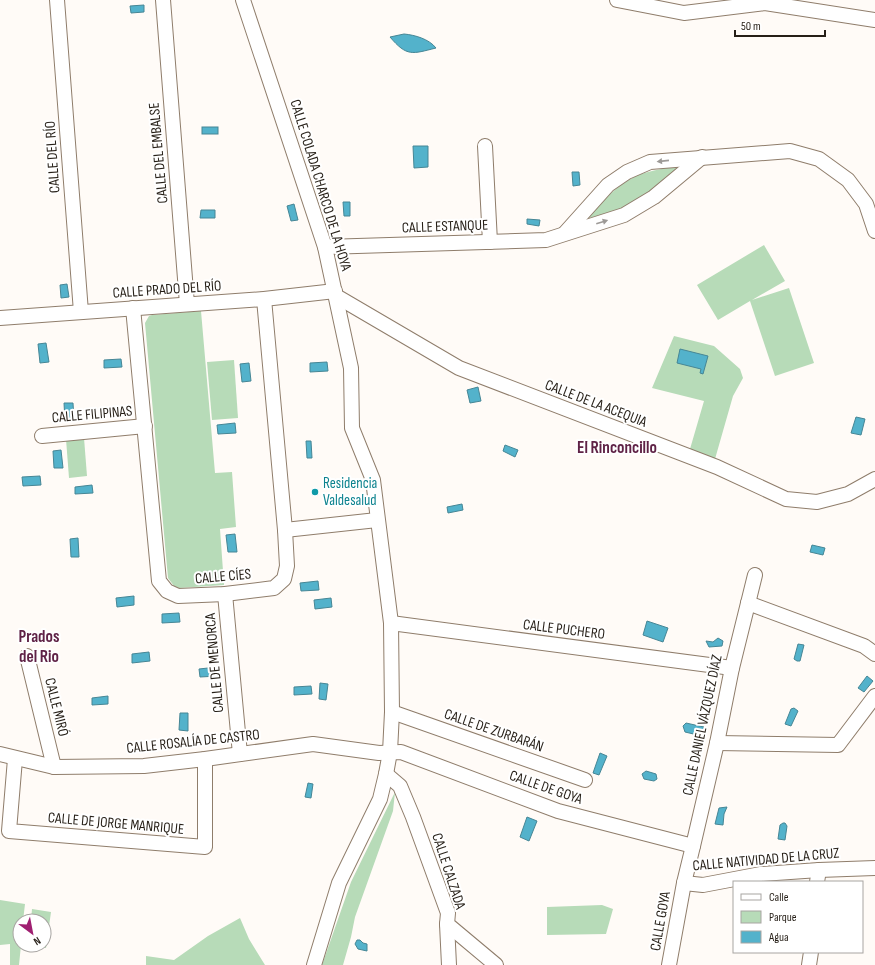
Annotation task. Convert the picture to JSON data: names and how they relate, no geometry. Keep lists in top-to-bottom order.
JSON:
{
  "streets": {
    "street": [
      "CALLE DEL EMBALSE",
      "CALLE DEL RÍO",
      "CALLE COLADA CHARCO DE LA HOYA",
      "CALLE ESTANQUE",
      "CALLE PRADO DEL RÍO",
      "CALLE DE LA ACEQUIA",
      "CALLE FILIPINAS",
      "CALLE CÍES",
      "CALLE PUCHERO",
      "CALLE DE MENORCA",
      "CALLE MIRÓ",
      "CALLE DANIEL VÁZQUEZ DÍAZ",
      "CALLE DE ZURBARÁN",
      "CALLE ROSALÍA DE CASTRO",
      "CALLE DE GOYA",
      "CALLE DE JORGE MANRIQUE",
      "CALLE NATIVIDAD DE LA CRUZ",
      "CALLE CALZADA",
      "CALLE GOYA"
    ]
  },
  "crossings": [
    ["CALLE DEL EMBALSE", "CALLE PRADO DEL RÍO"],
    ["CALLE DEL RÍO", "CALLE PRADO DEL RÍO"],
    ["CALLE COLADA CHARCO DE LA HOYA", "CALLE ESTANQUE"],
    ["CALLE COLADA CHARCO DE LA HOYA", "CALLE PRADO DEL RÍO"],
    ["CALLE COLADA CHARCO DE LA HOYA", "CALLE DE LA ACEQUIA"],
    ["CALLE COLADA CHARCO DE LA HOYA", "CALLE PUCHERO"],
    ["CALLE COLADA CHARCO DE LA HOYA", "CALLE DE ZURBARÁN"],
    ["CALLE COLADA CHARCO DE LA HOYA", "CALLE ROSALÍA DE CASTRO"],
    ["CALLE COLADA CHARCO DE LA HOYA", "CALLE DE GOYA"],
    ["CALLE COLADA CHARCO DE LA HOYA", "CALLE CALZADA"],
    ["CALLE PRADO DEL RÍO", "CALLE DE LA ACEQUIA"],
    ["CALLE PRADO DEL RÍO", "CALLE CÍES"],
    ["CALLE FILIPINAS", "CALLE CÍES"],
    ["CALLE CÍES", "CALLE DE MENORCA"],
    ["CALLE PUCHERO", "CALLE DANIEL VÁZQUEZ DÍAZ"],
    ["CALLE DE MENORCA", "CALLE ROSALÍA DE CASTRO"],
    ["CALLE MIRÓ", "CALLE ROSALÍA DE CASTRO"],
    ["CALLE DANIEL VÁZQUEZ DÍAZ", "CALLE DE GOYA"],
    ["CALLE DANIEL VÁZQUEZ DÍAZ", "CALLE NATIVIDAD DE LA CRUZ"],
    ["CALLE DANIEL VÁZQUEZ DÍAZ", "CALLE GOYA"],
    ["CALLE ROSALÍA DE CASTRO", "CALLE DE GOYA"],
    ["CALLE ROSALÍA DE CASTRO", "CALLE DE JORGE MANRIQUE"],
    ["CALLE NATIVIDAD DE LA CRUZ", "CALLE GOYA"]
  ],
  "districts": ["El Rinconcillo", "Prados del Rio"],
  "places": ["Residencia Valdesalud"],
  "legend": ["Calle", "Parque", "Agua"],
  "scale_bar": "50 m",
  "north": "bottom right"
}
